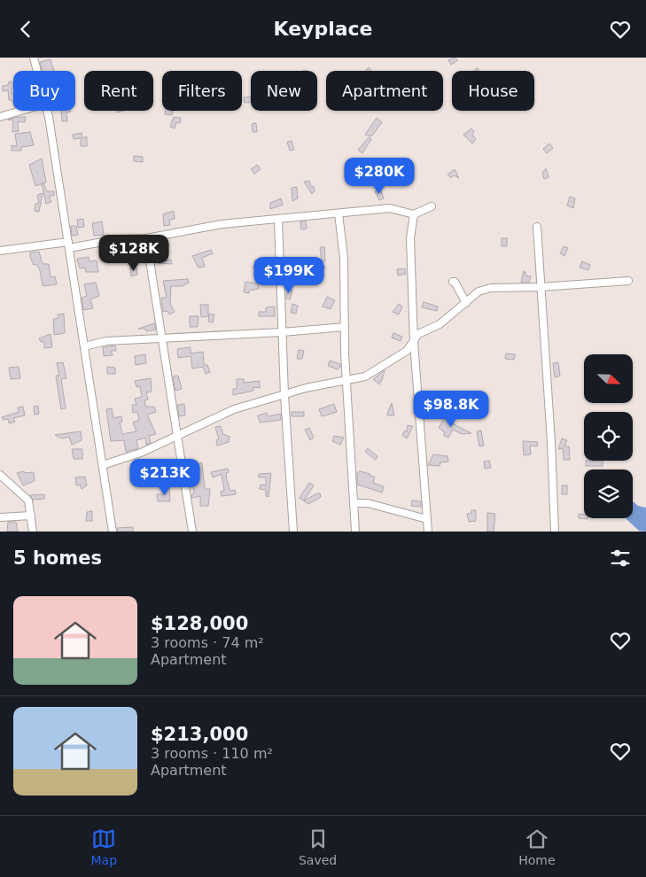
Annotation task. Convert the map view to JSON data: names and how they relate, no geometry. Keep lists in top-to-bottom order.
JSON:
{
  "north": "bottom right",
  "page": {
    "header": "Keyplace",
    "chip": [
      "Buy",
      "Rent",
      "Filters",
      "New",
      "Apartment",
      "House"
    ],
    "price": [
      "$280K",
      "$128K",
      "$199K",
      "$98.8K",
      "$213K"
    ],
    "heading": "5 homes",
    "list": [
      {
        "name": "$128,000",
        "note": "3 rooms · 74 m² · Apartment"
      },
      {
        "name": "$213,000",
        "note": "3 rooms · 110 m² · Apartment"
      }
    ],
    "tabs": ["Map", "Saved", "Home"]
  }
}
